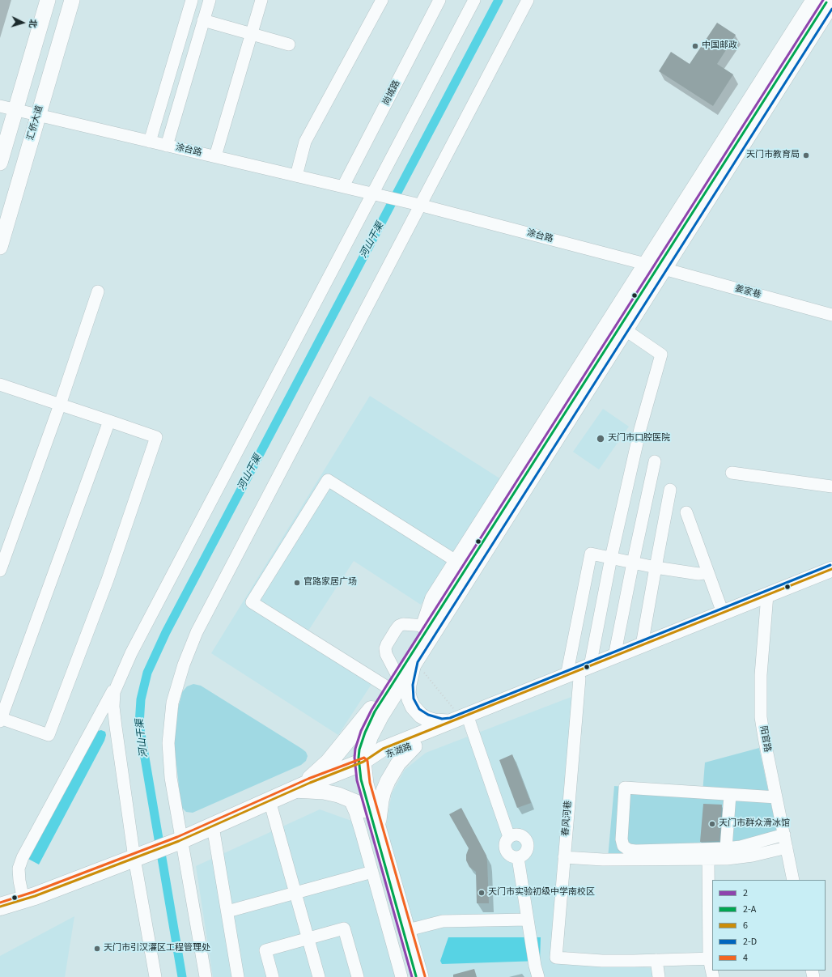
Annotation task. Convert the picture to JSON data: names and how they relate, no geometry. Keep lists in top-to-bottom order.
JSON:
{
  "streets": {
    "main road": ["汇侨大道", "东湖路"],
    "street": [
      "尚城路",
      "涂台路",
      "姜家巷",
      "阳官路",
      "春风河巷"
    ]
  },
  "crossings": [
    ["尚城路", "涂台路"],
    ["汇侨大道", "涂台路"],
    ["涂台路", "姜家巷"],
    ["阳官路", "东湖路"],
    ["东湖路", "春风河巷"]
  ],
  "water": ["河山干渠"],
  "places": [
    "中国邮政",
    "天门市教育局",
    "天门市口腔医院",
    "官路家居广场",
    "天门市群众滑冰馆",
    "天门市实验初级中学南校区",
    "天门市引汉灌区工程管理处"
  ],
  "lines": [
    "transit line 2",
    "transit line 2-A",
    "transit line 2-D",
    "transit line 6",
    "transit line 4"
  ],
  "legend": [
    "2",
    "2-A",
    "6",
    "2-D",
    "4"
  ],
  "north": "right"
}
